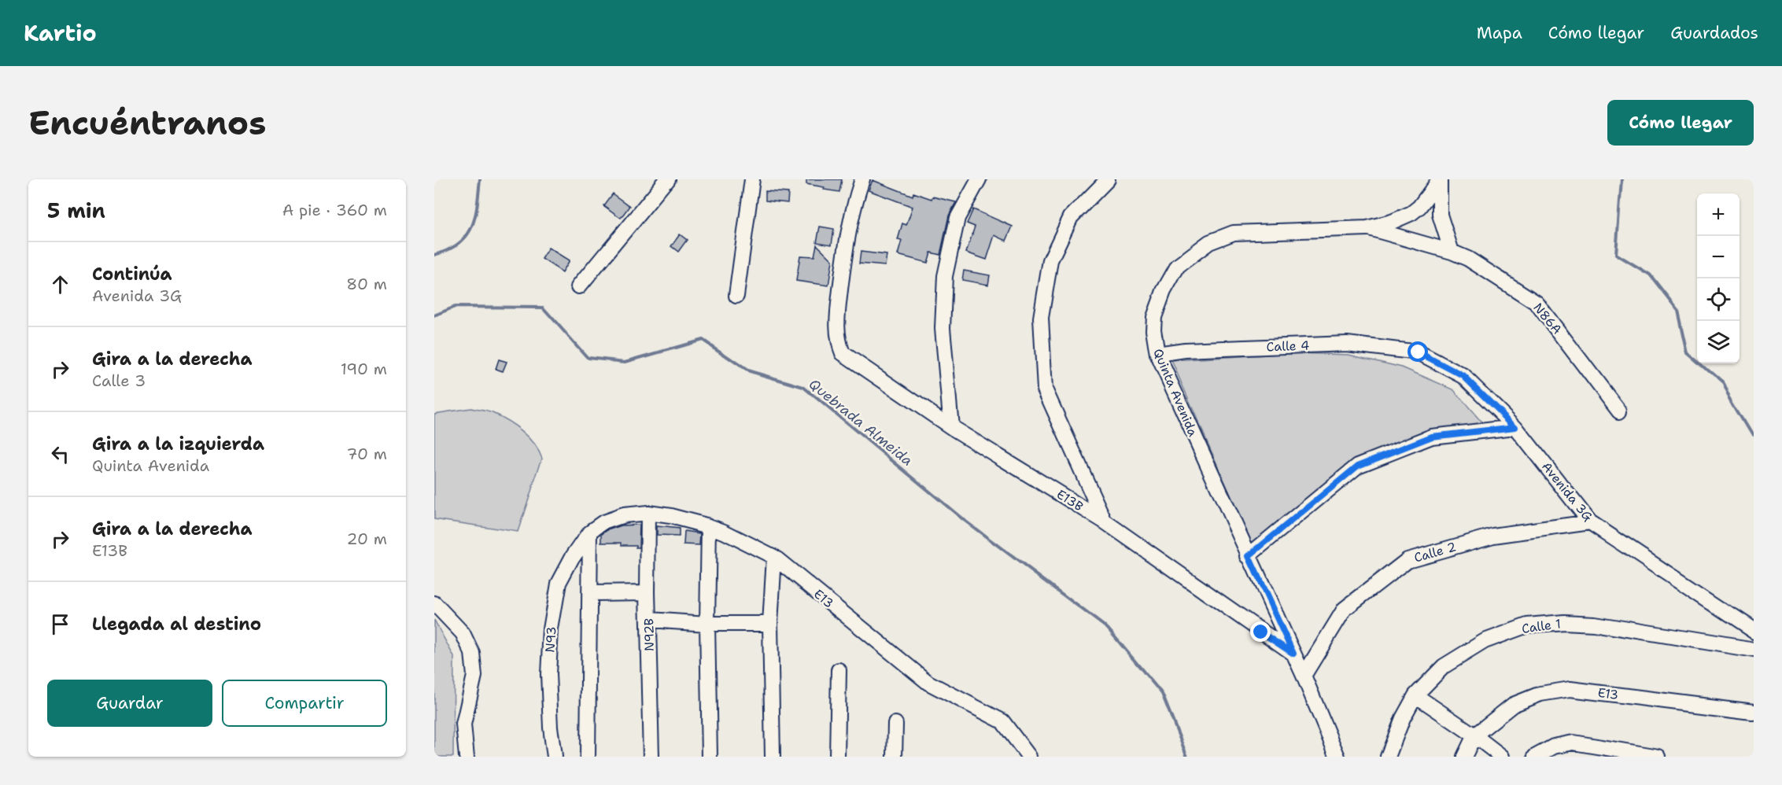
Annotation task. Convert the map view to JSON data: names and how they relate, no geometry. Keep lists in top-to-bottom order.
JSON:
{
  "streets": {
    "street": [
      "N86A",
      "Calle 4",
      "Quinta Avenida",
      "Avenida 3G",
      "E13B",
      "Calle 2",
      "E13",
      "Calle 1",
      "N92B",
      "N93"
    ]
  },
  "crossings": [
    ["N86A", "Quinta Avenida"],
    ["Calle 4", "Quinta Avenida"],
    ["Calle 4", "Avenida 3G"],
    ["Quinta Avenida", "E13B"],
    ["Quinta Avenida", "Calle 2"],
    ["Avenida 3G", "Calle 2"],
    ["E13", "N92B"],
    ["E13", "N93"]
  ],
  "water": ["Quebrada Almeida"],
  "page": {
    "header": "Kartio",
    "nav": ["Mapa", "Cómo llegar", "Guardados"],
    "buttons": [
      "Cómo llegar",
      ["Guardar", "Compartir"]
    ],
    "title": "Encuéntranos",
    "heading": ["5 min", "A pie · 360 m"],
    "map_buttons": ["+", "−"],
    "list": [
      ["Continúa", "Avenida 3G", "80 m"],
      ["Gira a la derecha", "Calle 3", "190 m"],
      ["Gira a la izquierda", "Quinta Avenida", "70 m"],
      ["Gira a la derecha", "E13B", "20 m"],
      "Llegada al destino"
    ]
  }
}
